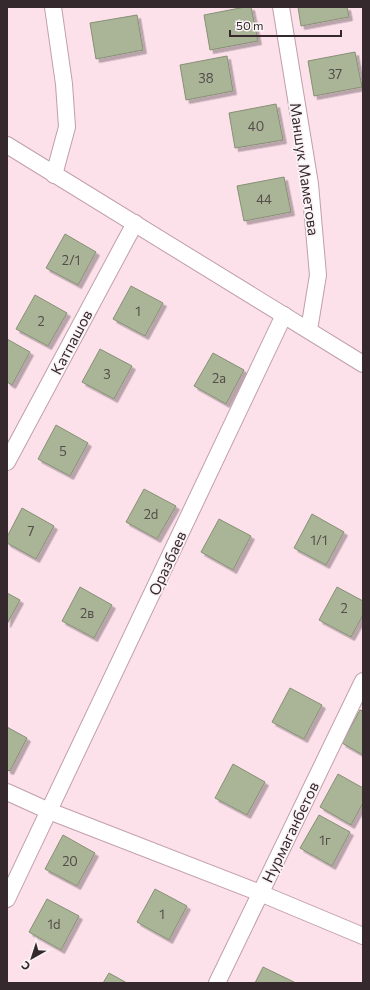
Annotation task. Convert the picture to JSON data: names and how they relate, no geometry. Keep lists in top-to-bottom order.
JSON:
{
  "streets": {
    "street": [
      "Маншук Маметова",
      "Катпашов",
      "Оразбаев",
      "Нурмаганбетов"
    ]
  },
  "house_numbers": [
    "37",
    "38",
    "40",
    "44",
    "2/1",
    "1",
    "2",
    "3",
    "2а",
    "5",
    "2d",
    "7",
    "1/1",
    "2",
    "2в",
    "1г",
    "20",
    "1",
    "1d"
  ],
  "scale_bar": "50 m",
  "north": "bottom left"
}
